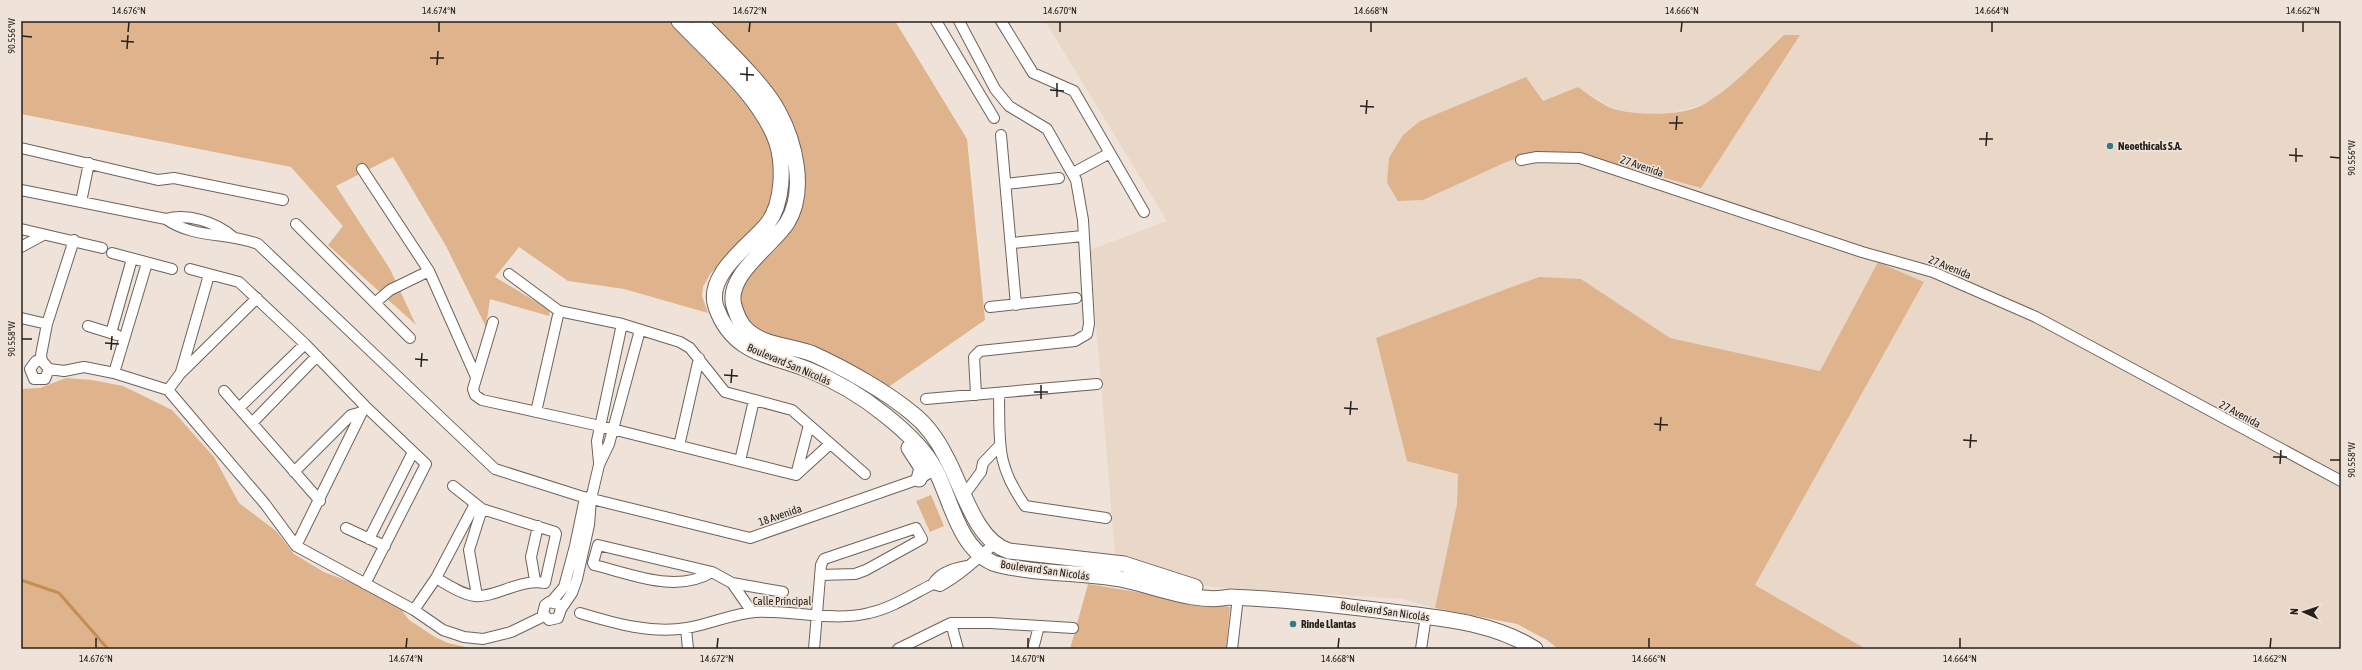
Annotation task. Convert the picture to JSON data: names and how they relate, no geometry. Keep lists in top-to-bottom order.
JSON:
{
  "streets": {
    "main road": ["Boulevard San Nicolás"],
    "street": ["27 Avenida", "18 Avenida", "Calle Principal"]
  },
  "crossings": [
    ["Boulevard San Nicolás", "18 Avenida"],
    ["Boulevard San Nicolás", "Calle Principal"]
  ],
  "places": ["Neoethicals S.A.", "Rinde Llantas"],
  "north": "left",
  "coordinates": [
    "14.676°N",
    "14.674°N",
    "14.672°N",
    "14.670°N",
    "14.668°N",
    "14.666°N",
    "14.664°N",
    "14.662°N",
    "90.556°W",
    "90.558°W"
  ]
}
